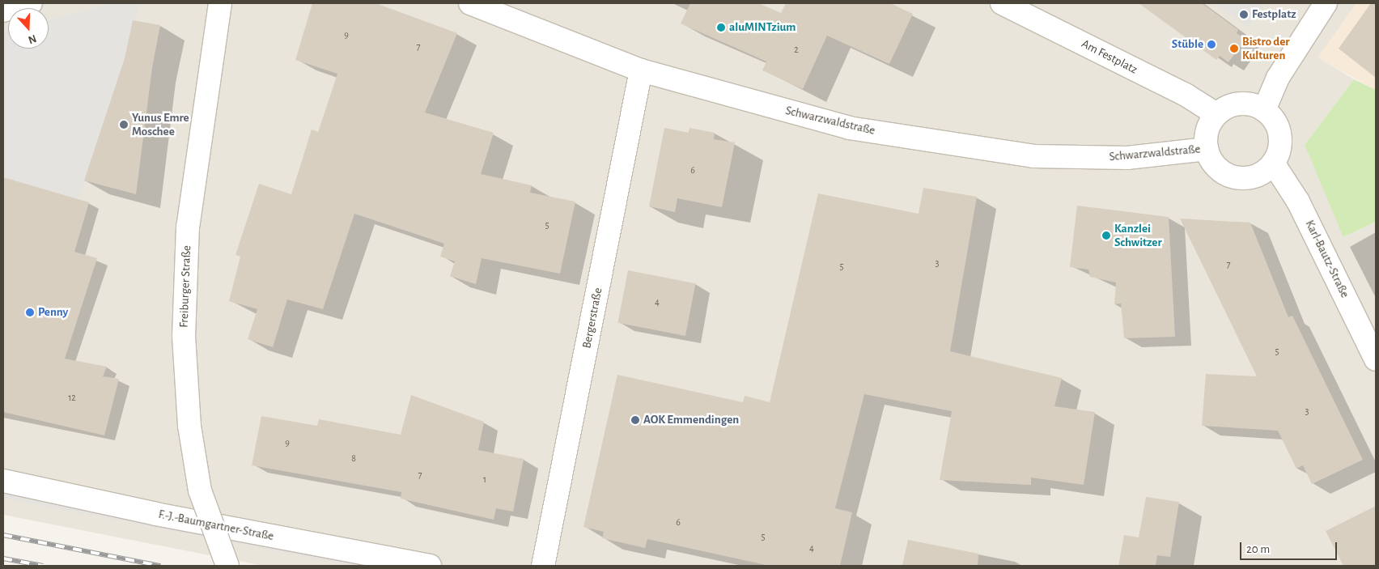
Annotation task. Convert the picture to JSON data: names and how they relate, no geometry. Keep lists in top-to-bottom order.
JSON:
{
  "streets": {
    "street": [
      "Am Festplatz",
      "Schwarzwaldstraße",
      "Karl-Bautz-Straße",
      "Freiburger Straße",
      "Bergerstraße",
      "F.-J.-Baumgartner-Straße"
    ]
  },
  "crossings": [
    ["Am Festplatz", "Schwarzwaldstraße"],
    ["Am Festplatz", "Karl-Bautz-Straße"],
    ["Schwarzwaldstraße", "Karl-Bautz-Straße"],
    ["Schwarzwaldstraße", "Bergerstraße"]
  ],
  "places": [
    "Festplatz",
    "aluMINTzium",
    "Stüble",
    "Bistro der Kulturen",
    "Yunus Emre Moschee",
    "Kanzlei Schwitzer",
    "Penny",
    "AOK Emmendingen"
  ],
  "house_numbers": [
    "9",
    "7",
    "2",
    "6",
    "5",
    "3",
    "7",
    "5",
    "4",
    "5",
    "12",
    "3",
    "9",
    "8",
    "7",
    "1",
    "6",
    "5",
    "4"
  ],
  "scale_bar": "20 m",
  "north": "bottom"
}
